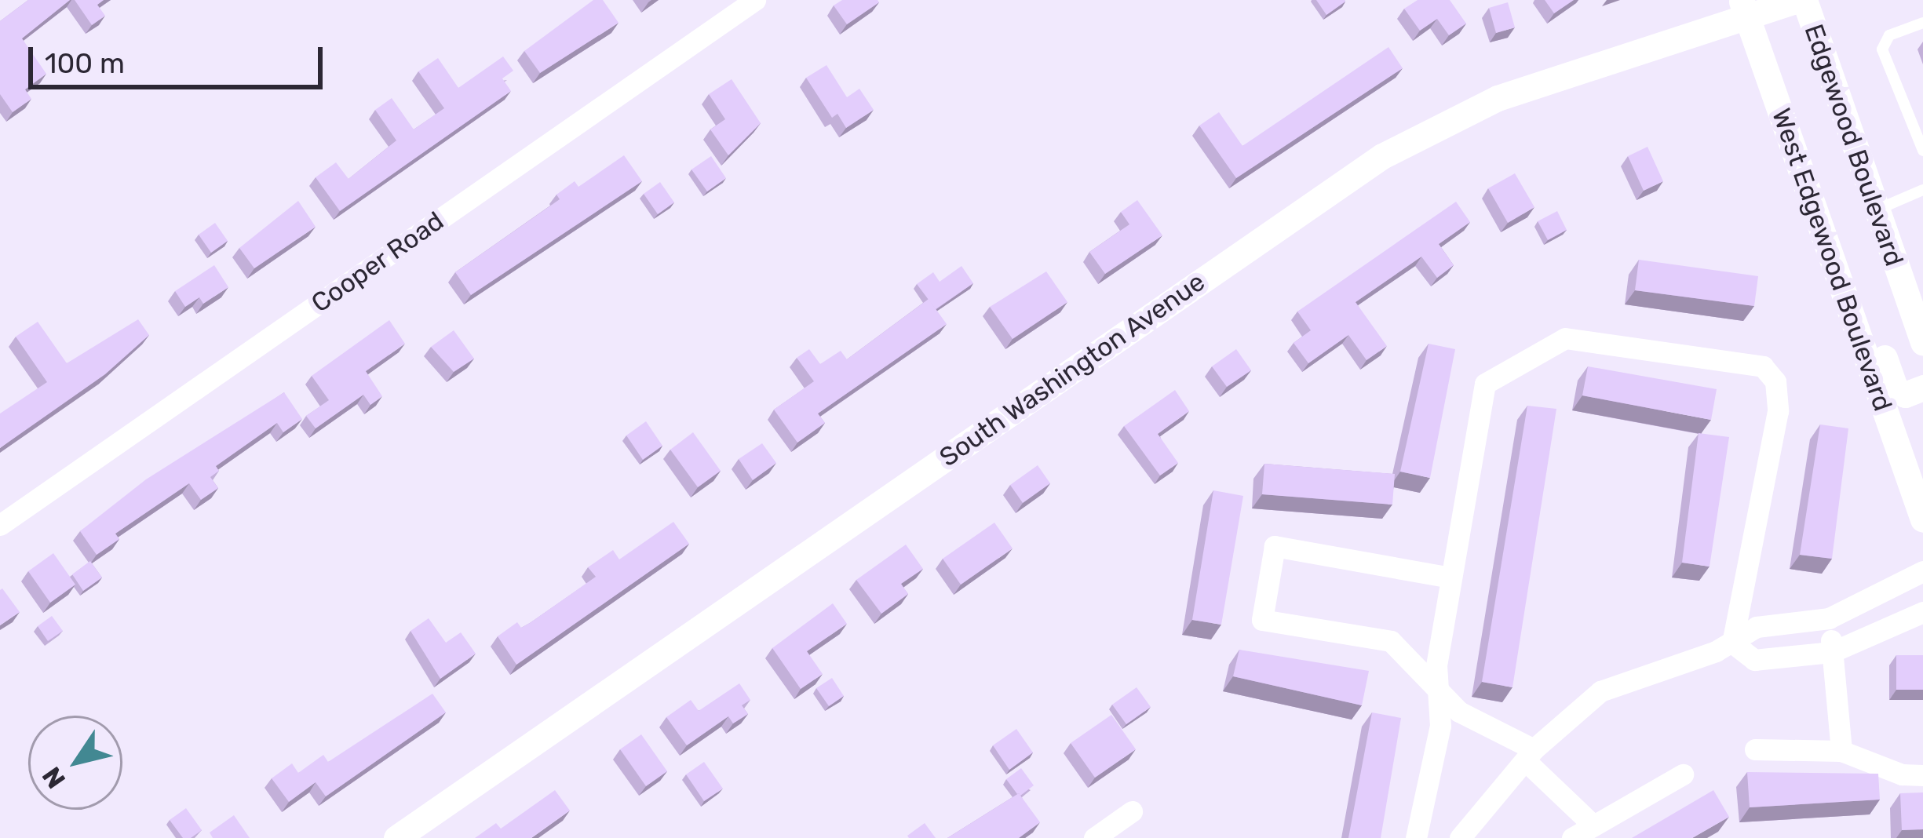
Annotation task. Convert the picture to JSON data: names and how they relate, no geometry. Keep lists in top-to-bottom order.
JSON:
{
  "streets": {
    "street": [
      "Edgewood Boulevard",
      "West Edgewood Boulevard",
      "Cooper Road",
      "South Washington Avenue"
    ]
  },
  "crossings": [
    ["Edgewood Boulevard", "South Washington Avenue"],
    ["West Edgewood Boulevard", "South Washington Avenue"]
  ],
  "scale_bar": "100 m",
  "north": "bottom left"
}
